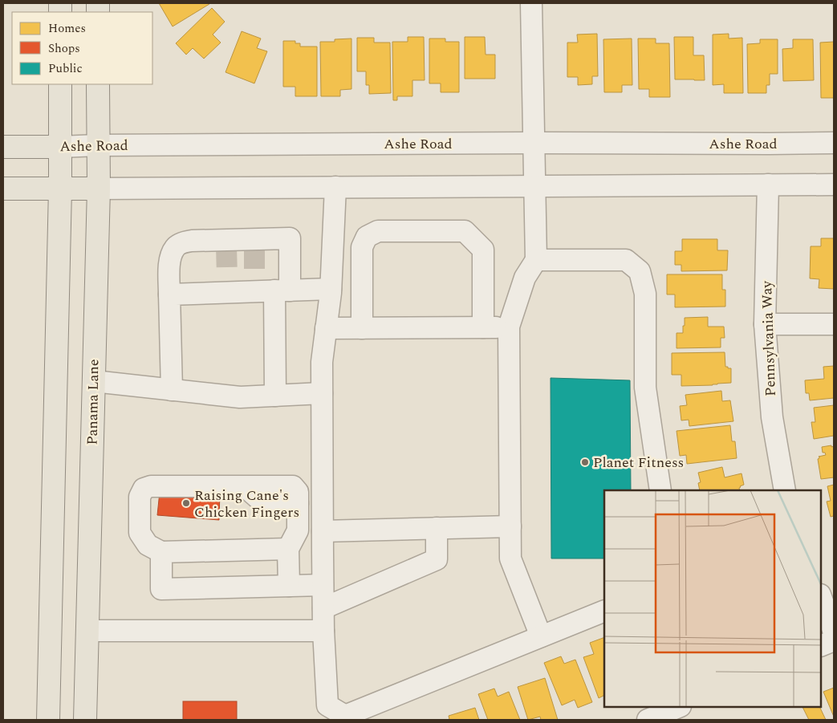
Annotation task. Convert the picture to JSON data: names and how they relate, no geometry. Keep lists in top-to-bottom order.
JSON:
{
  "streets": {
    "main road": ["Ashe Road", "Panama Lane"],
    "street": ["Pennsylvania Way"]
  },
  "crossings": [
    ["Ashe Road", "Panama Lane"]
  ],
  "places": ["Planet Fitness", "Raising Cane's Chicken Fingers"],
  "legend": ["Homes", "Shops", "Public"]
}
